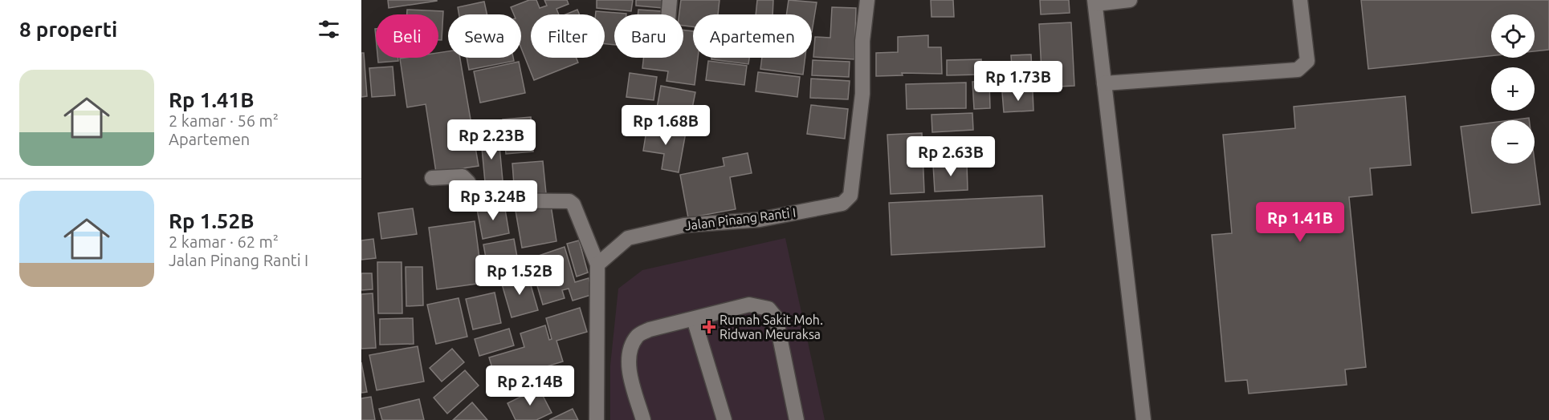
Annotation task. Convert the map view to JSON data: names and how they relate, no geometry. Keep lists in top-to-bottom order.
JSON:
{
  "streets": {
    "street": ["Jalan Pinang Ranti I"]
  },
  "places": {
    "health": ["Rumah Sakit Moh. Ridwan Meuraksa"]
  },
  "page": {
    "heading": "8 properti",
    "map_buttons": ["+", "−"],
    "chip": [
      "Beli",
      "Sewa",
      "Filter",
      "Baru",
      "Apartemen"
    ],
    "list": [
      {
        "name": "Rp 1.41B",
        "note": "2 kamar · 56 m² · Apartemen"
      },
      {
        "name": "Rp 1.52B",
        "note": "2 kamar · 62 m² · Jalan Pinang Ranti I"
      }
    ],
    "price": [
      "Rp 1.73B",
      "Rp 1.68B",
      "Rp 2.23B",
      "Rp 2.63B",
      "Rp 3.24B",
      "Rp 1.41B",
      "Rp 1.52B",
      "Rp 2.14B"
    ]
  }
}
